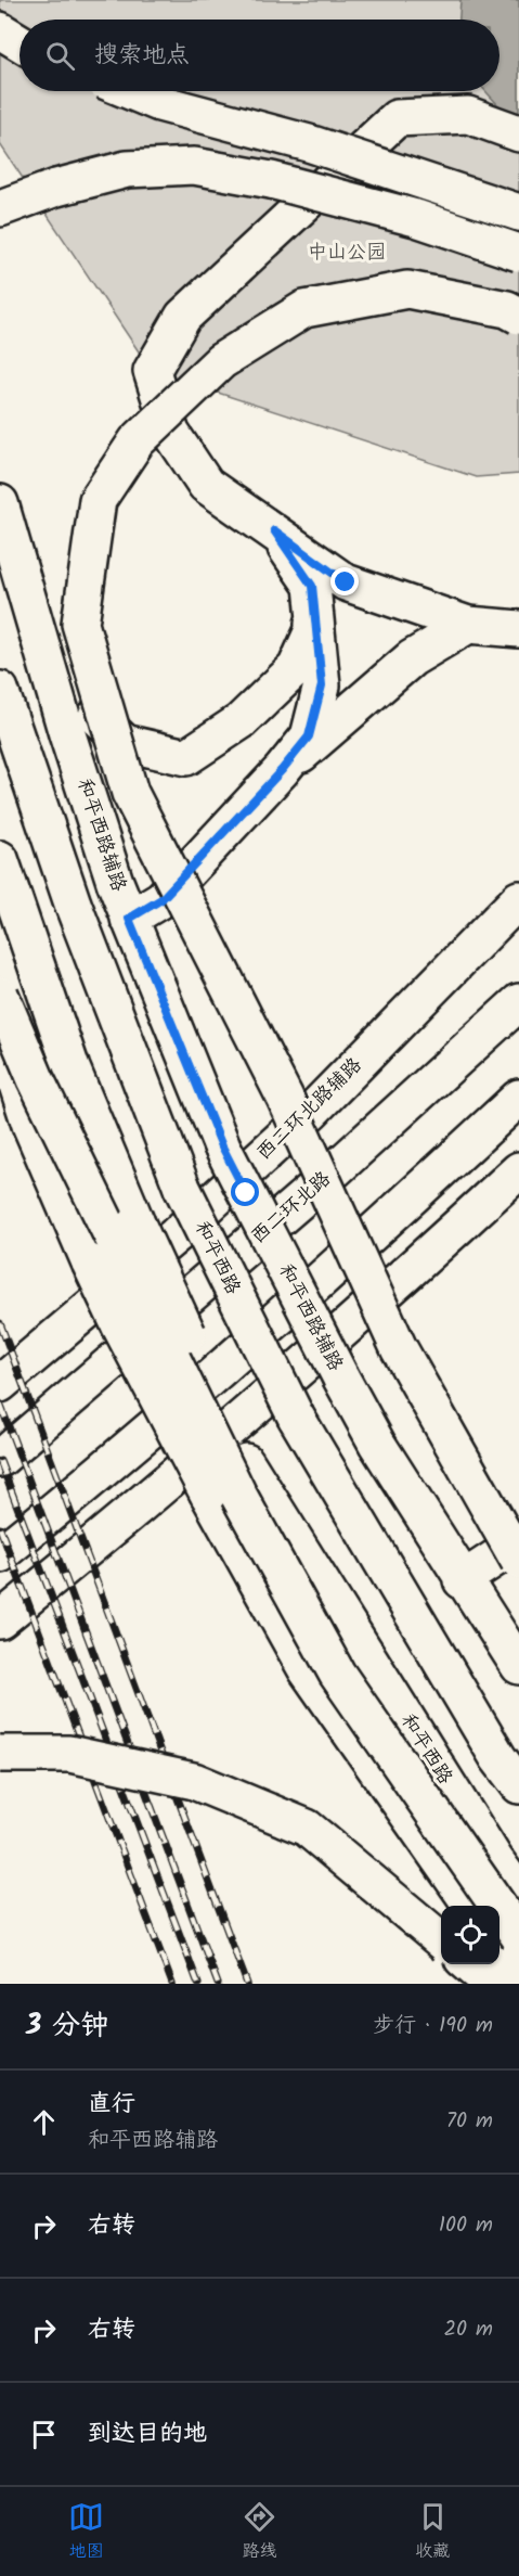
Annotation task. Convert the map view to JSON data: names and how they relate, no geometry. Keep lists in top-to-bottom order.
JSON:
{
  "streets": {
    "main road": [
      "和平西路辅路",
      "西二环北路辅路",
      "西二环北路",
      "和平西路"
    ]
  },
  "parks": ["中山公园"],
  "page": {
    "search": "搜索地点",
    "heading": ["3 分钟", "步行 · 190 m"],
    "list": [
      ["直行", "和平西路辅路", "70 m"],
      ["右转", "100 m"],
      ["右转", "20 m"],
      "到达目的地"
    ],
    "nav": ["地图", "路线", "收藏"]
  }
}
